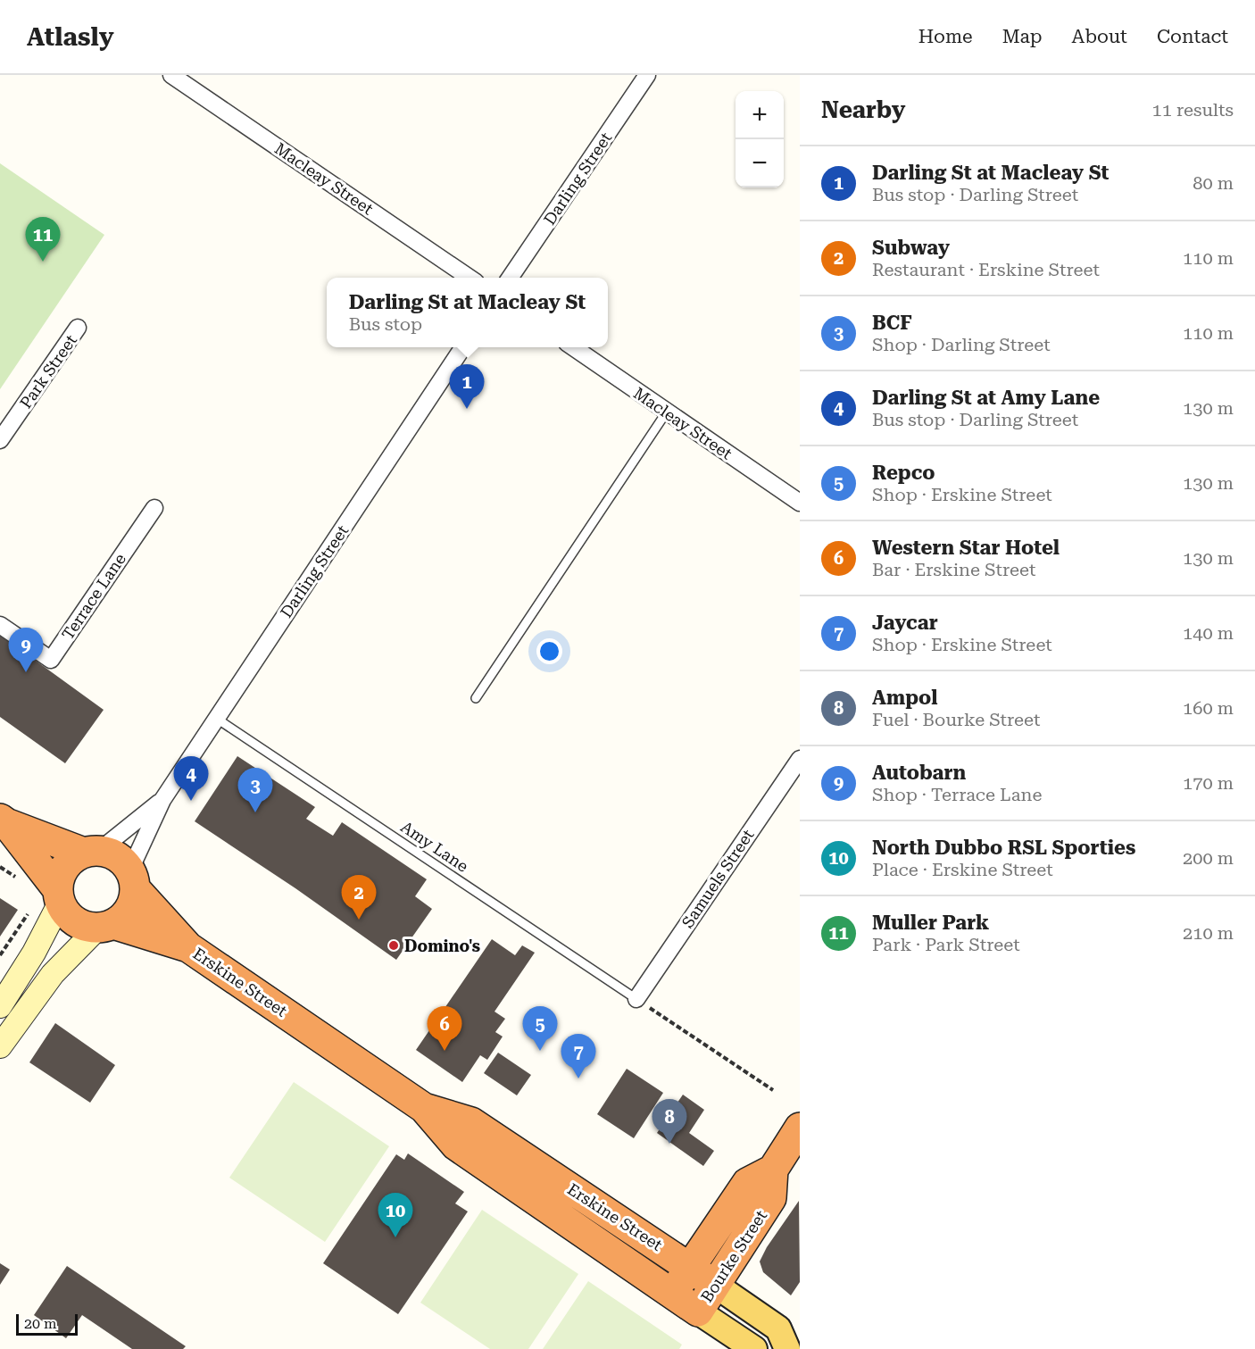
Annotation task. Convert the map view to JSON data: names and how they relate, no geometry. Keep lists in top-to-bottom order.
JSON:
{
  "streets": {
    "highway": ["Erskine Street", "Bourke Street"],
    "street": [
      "Macleay Street",
      "Darling Street",
      "Park Street",
      "Terrace Lane",
      "Samuels Street"
    ],
    "lane": ["Amy Lane"]
  },
  "crossings": [
    ["Darling Street", "Amy Lane"],
    ["Darling Street", "Erskine Street"],
    ["Amy Lane", "Samuels Street"],
    ["Erskine Street", "Bourke Street"]
  ],
  "places": ["Domino's"],
  "scale_bar": "20 m",
  "page": {
    "header": "Atlasly",
    "nav": [
      "Home",
      "Map",
      "About",
      "Contact"
    ],
    "heading": ["Nearby", "11 results"],
    "map_buttons": ["+", "−"],
    "list": [
      {
        "mark": "1",
        "name": "Darling St at Macleay St",
        "note": "Bus stop · Darling Street",
        "value": "80 m"
      },
      {
        "mark": "2",
        "name": "Subway",
        "note": "Restaurant · Erskine Street",
        "value": "110 m"
      },
      {
        "mark": "3",
        "name": "BCF",
        "note": "Shop · Darling Street",
        "value": "110 m"
      },
      {
        "mark": "4",
        "name": "Darling St at Amy Lane",
        "note": "Bus stop · Darling Street",
        "value": "130 m"
      },
      {
        "mark": "5",
        "name": "Repco",
        "note": "Shop · Erskine Street",
        "value": "130 m"
      },
      {
        "mark": "6",
        "name": "Western Star Hotel",
        "note": "Bar · Erskine Street",
        "value": "130 m"
      },
      {
        "mark": "7",
        "name": "Jaycar",
        "note": "Shop · Erskine Street",
        "value": "140 m"
      },
      {
        "mark": "8",
        "name": "Ampol",
        "note": "Fuel · Bourke Street",
        "value": "160 m"
      },
      {
        "mark": "9",
        "name": "Autobarn",
        "note": "Shop · Terrace Lane",
        "value": "170 m"
      },
      {
        "mark": "10",
        "name": "North Dubbo RSL Sporties",
        "note": "Place · Erskine Street",
        "value": "200 m"
      },
      {
        "mark": "11",
        "name": "Muller Park",
        "note": "Park · Park Street",
        "value": "210 m"
      }
    ],
    "pins": [
      "11",
      "1",
      "9",
      "4",
      "3",
      "2",
      "5",
      "6",
      "7",
      "8",
      "10"
    ],
    "popup": ["Darling St at Macleay St", "Bus stop"],
    "scale": "20 m"
  }
}
